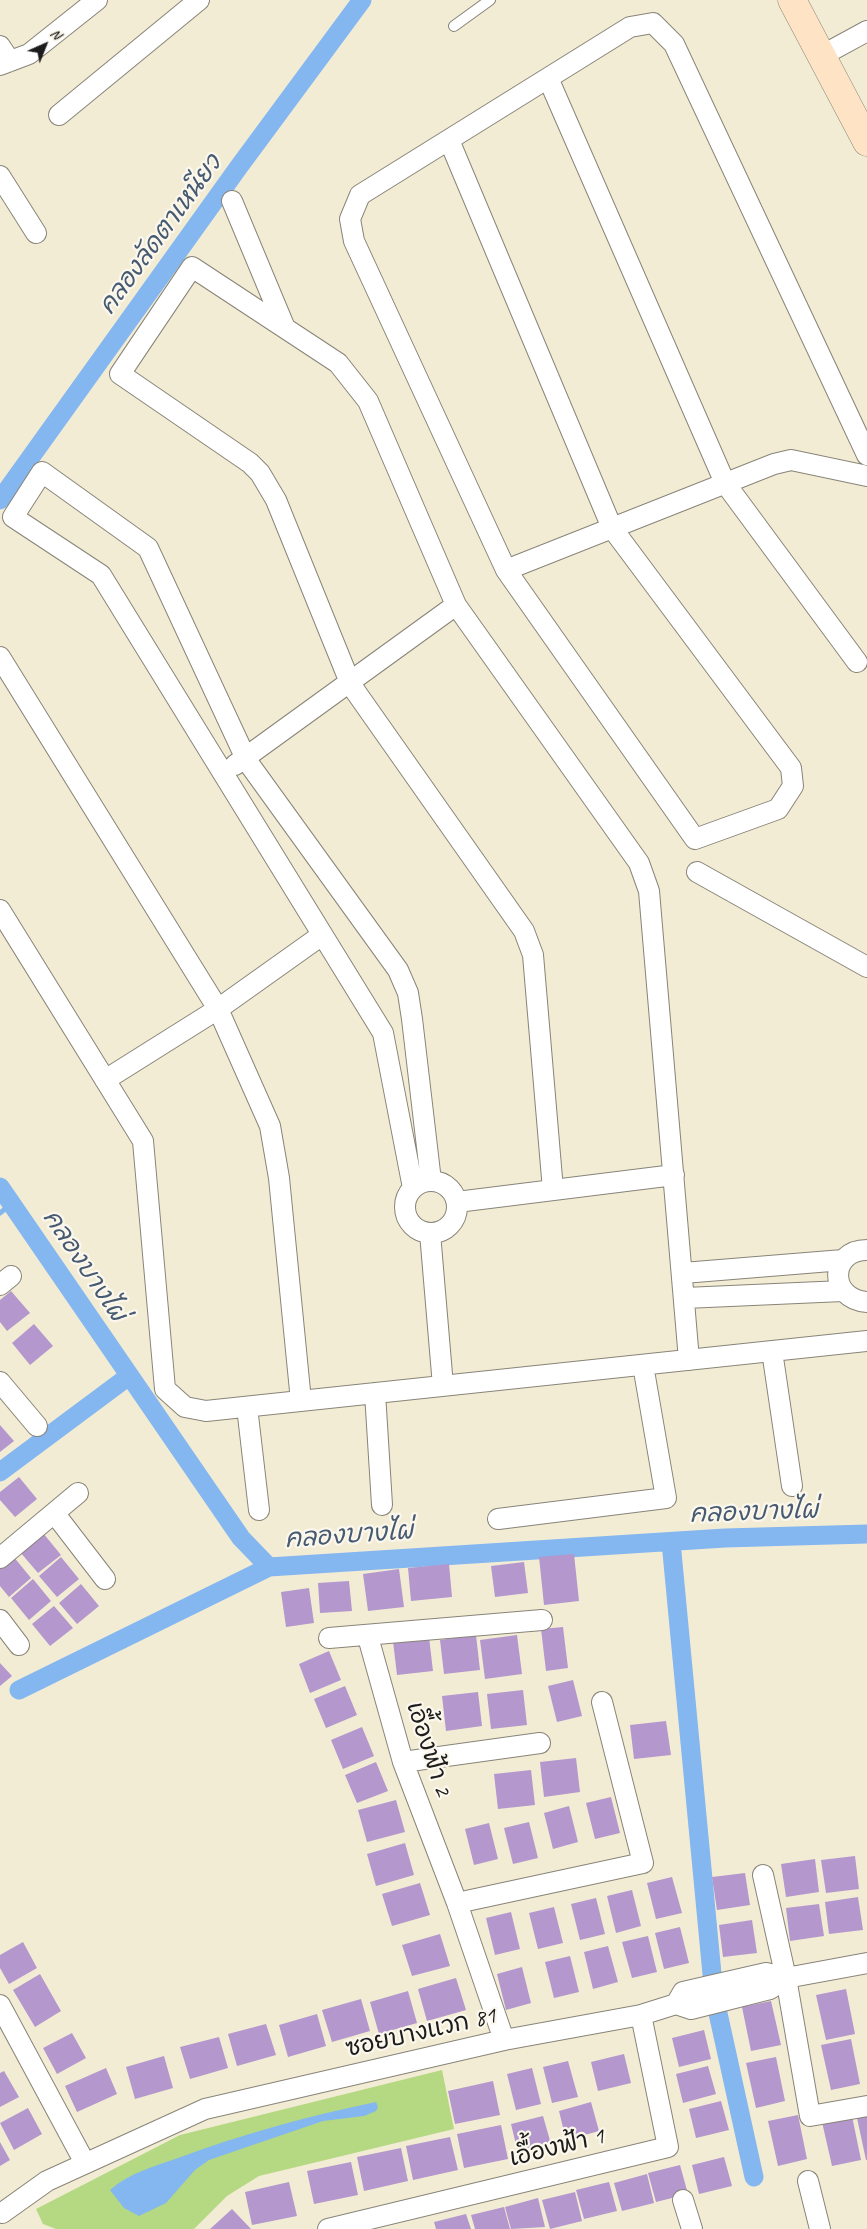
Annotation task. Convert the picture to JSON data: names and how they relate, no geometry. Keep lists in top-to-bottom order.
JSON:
{
  "streets": {
    "street": ["เอื้องฟ้า 2", "ซอยบางแวก 81", "เอื้องฟ้า 1"]
  },
  "crossings": [
    ["เอื้องฟ้า 2", "ซอยบางแวก 81"],
    ["ซอยบางแวก 81", "เอื้องฟ้า 1"]
  ],
  "water": ["คลองลัดตาเหนียว", "คลองบางไผ่"],
  "north": "top right"
}
